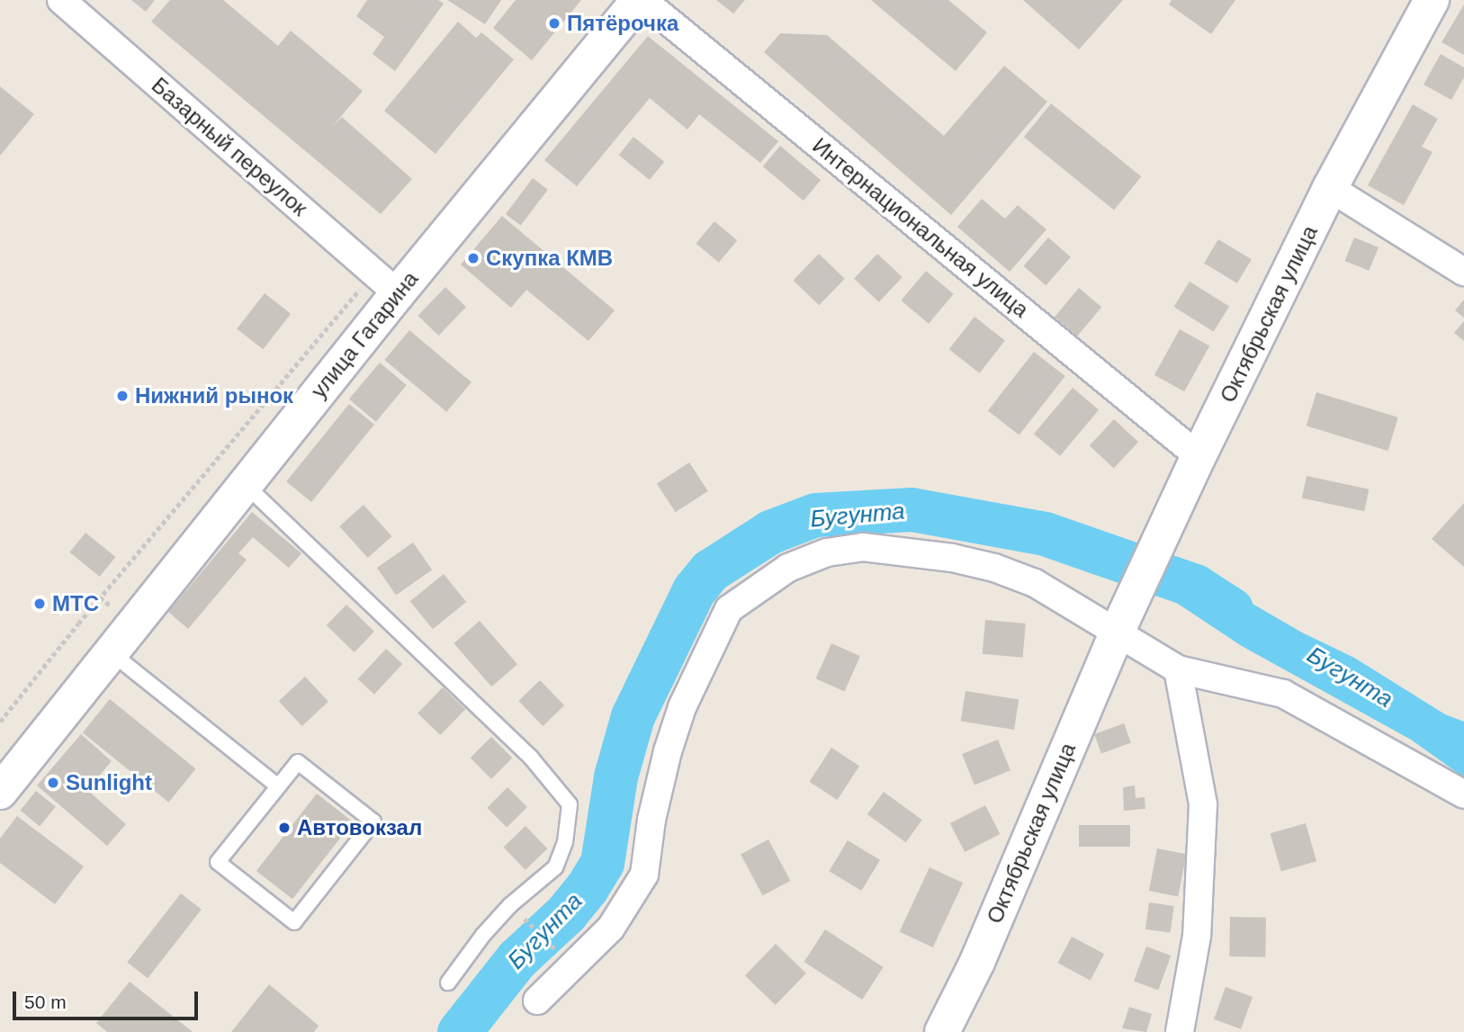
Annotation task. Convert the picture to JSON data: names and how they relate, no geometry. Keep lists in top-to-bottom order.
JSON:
{
  "streets": {
    "main road": ["Октябрьская улица", "улица Гагарина"],
    "street": ["Базарный переулок", "Интернациональная улица"]
  },
  "crossings": [
    ["Базарный переулок", "улица Гагарина"],
    ["Интернациональная улица", "Октябрьская улица"],
    ["Интернациональная улица", "улица Гагарина"]
  ],
  "water": ["Бугунта"],
  "places": [
    "Пятёрочка",
    "Скупка КМВ",
    "Нижний рынок",
    "МТС",
    "Sunlight",
    "Автовокзал"
  ],
  "scale_bar": "50 m"
}
